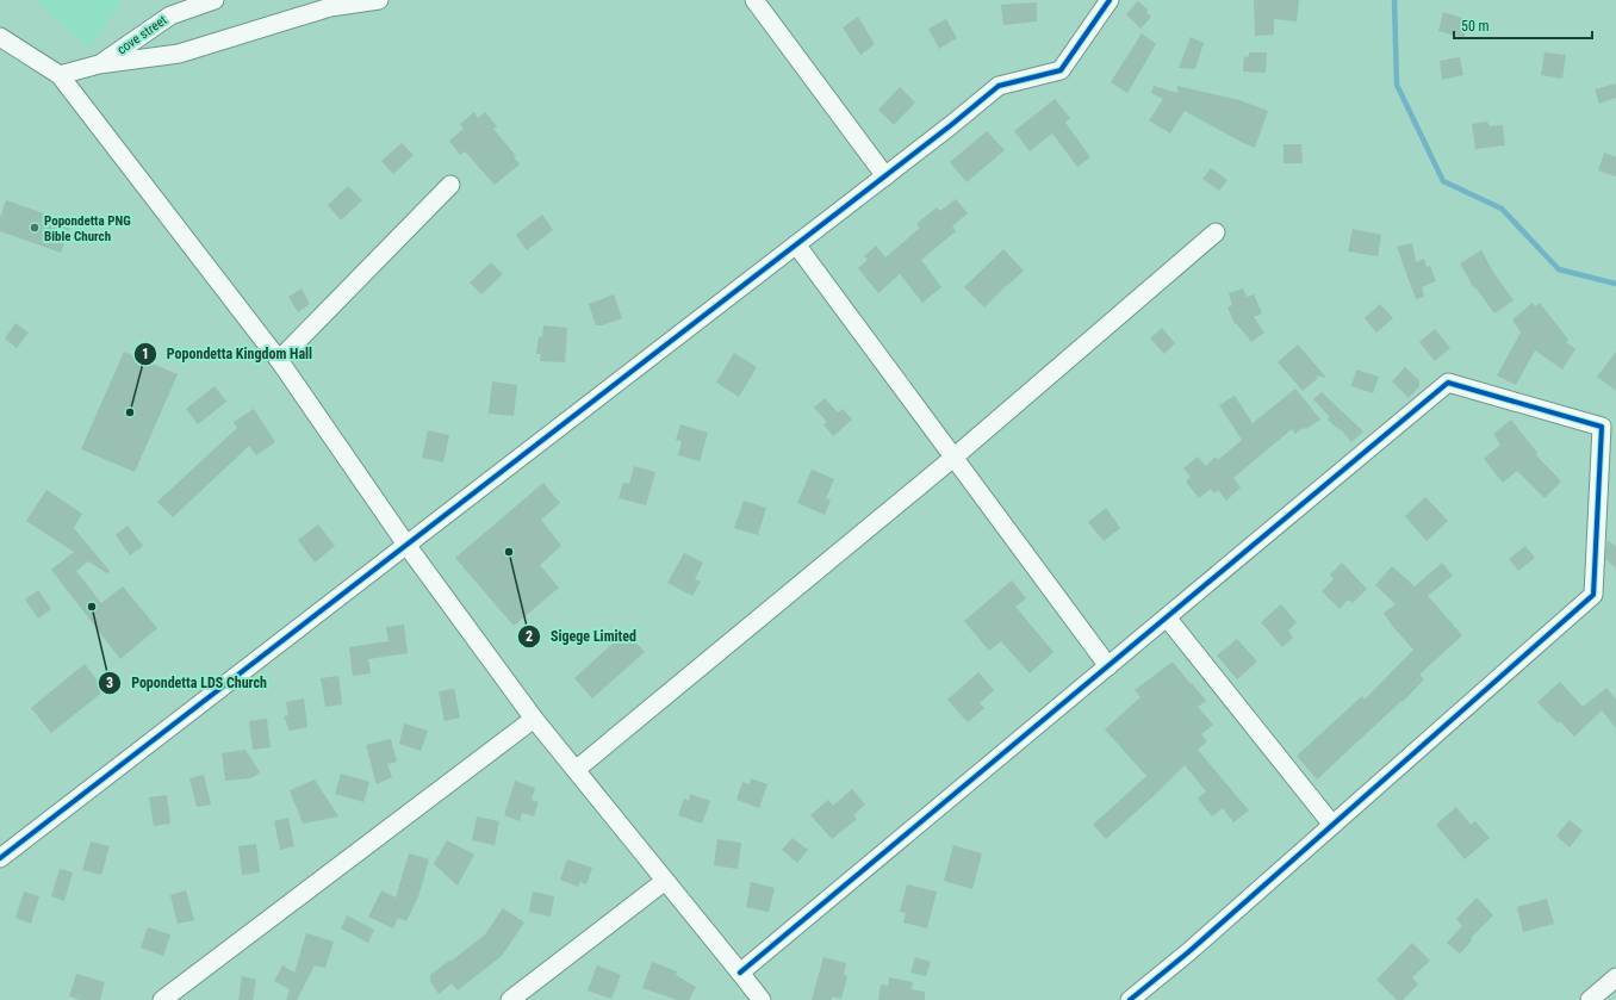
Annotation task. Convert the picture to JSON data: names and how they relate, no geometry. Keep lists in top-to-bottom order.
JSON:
{
  "streets": {
    "street": ["cove street"]
  },
  "places": [
    "Popondetta PNG Bible Church",
    "Popondetta Kingdom Hall",
    "Sigege Limited",
    "Popondetta LDS Church"
  ],
  "scale_bar": "50 m"
}
